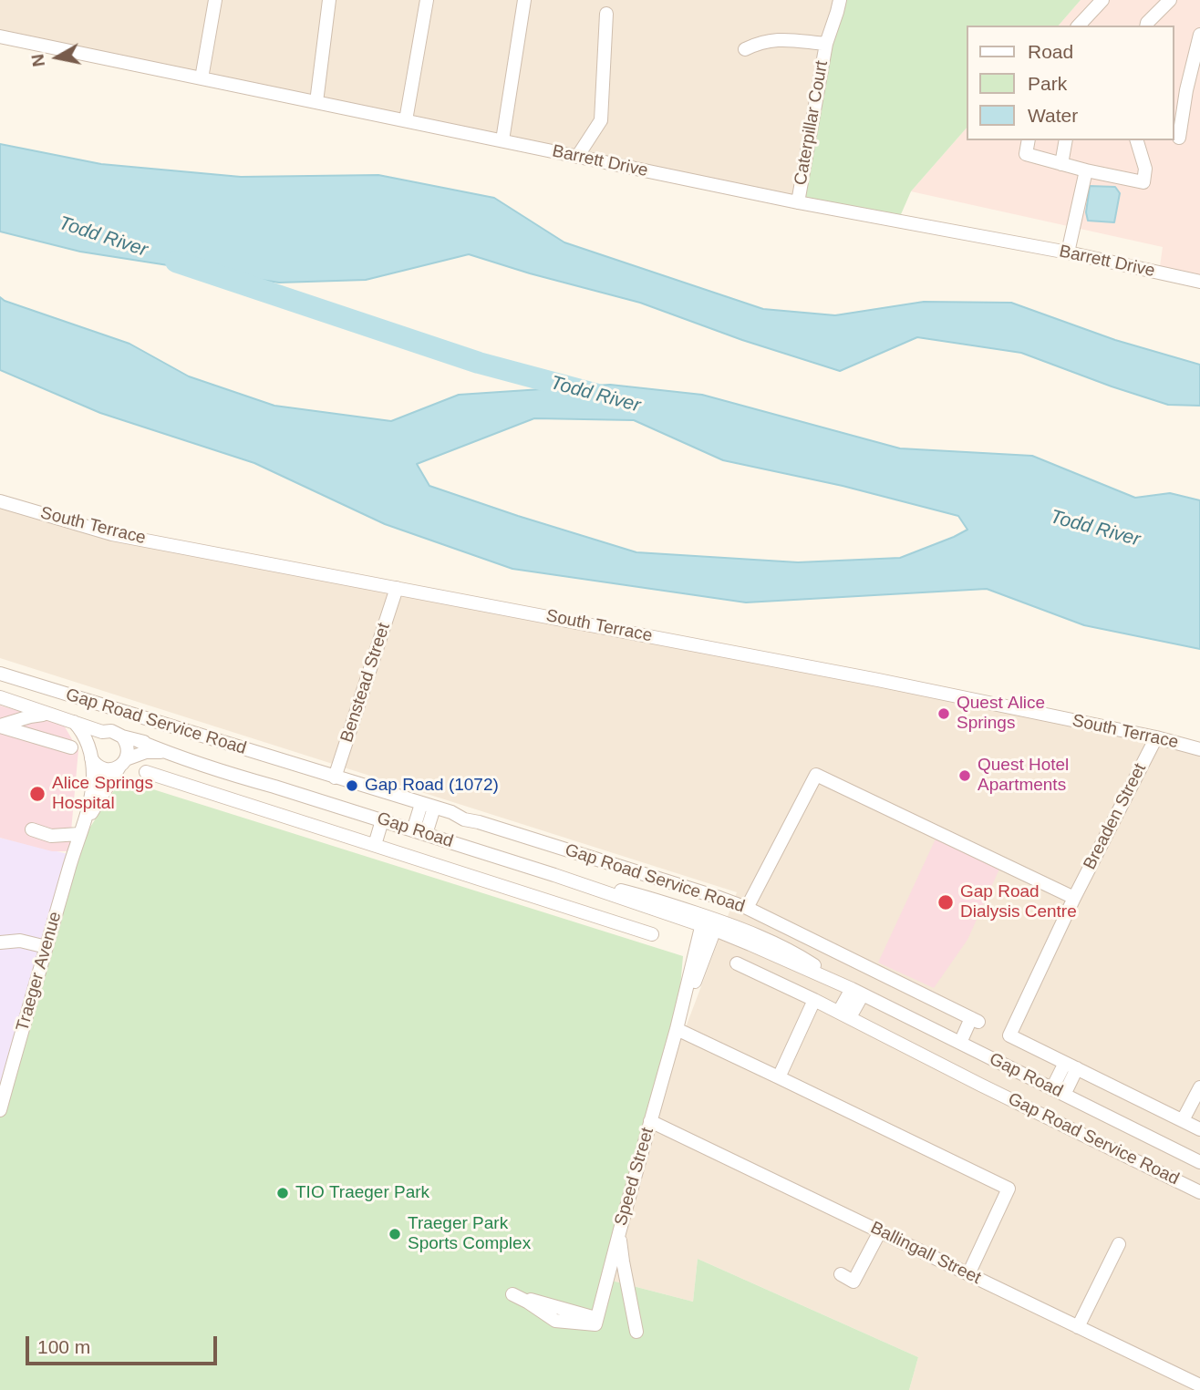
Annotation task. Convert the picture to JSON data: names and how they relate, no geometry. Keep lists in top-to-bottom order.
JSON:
{
  "streets": {
    "street": [
      "Caterpillar Court",
      "Barrett Drive",
      "South Terrace",
      "Benstead Street",
      "Gap Road Service Road",
      "Breaden Street",
      "Gap Road",
      "Traeger Avenue",
      "Speed Street",
      "Ballingall Street"
    ]
  },
  "crossings": [
    ["Caterpillar Court", "Barrett Drive"],
    ["South Terrace", "Benstead Street"],
    ["South Terrace", "Breaden Street"],
    ["Benstead Street", "Gap Road Service Road"],
    ["Gap Road Service Road", "Breaden Street"],
    ["Gap Road Service Road", "Gap Road"],
    ["Gap Road", "Traeger Avenue"],
    ["Gap Road", "Speed Street"],
    ["Speed Street", "Ballingall Street"]
  ],
  "water": ["Todd River"],
  "places": [
    "Quest Alice Springs",
    "Quest Hotel Apartments",
    "Gap Road (1072)",
    "Alice Springs Hospital",
    "Gap Road Dialysis Centre",
    "TIO Traeger Park",
    "Traeger Park Sports Complex"
  ],
  "legend": ["Road", "Park", "Water"],
  "scale_bar": "100 m",
  "north": "left"
}
